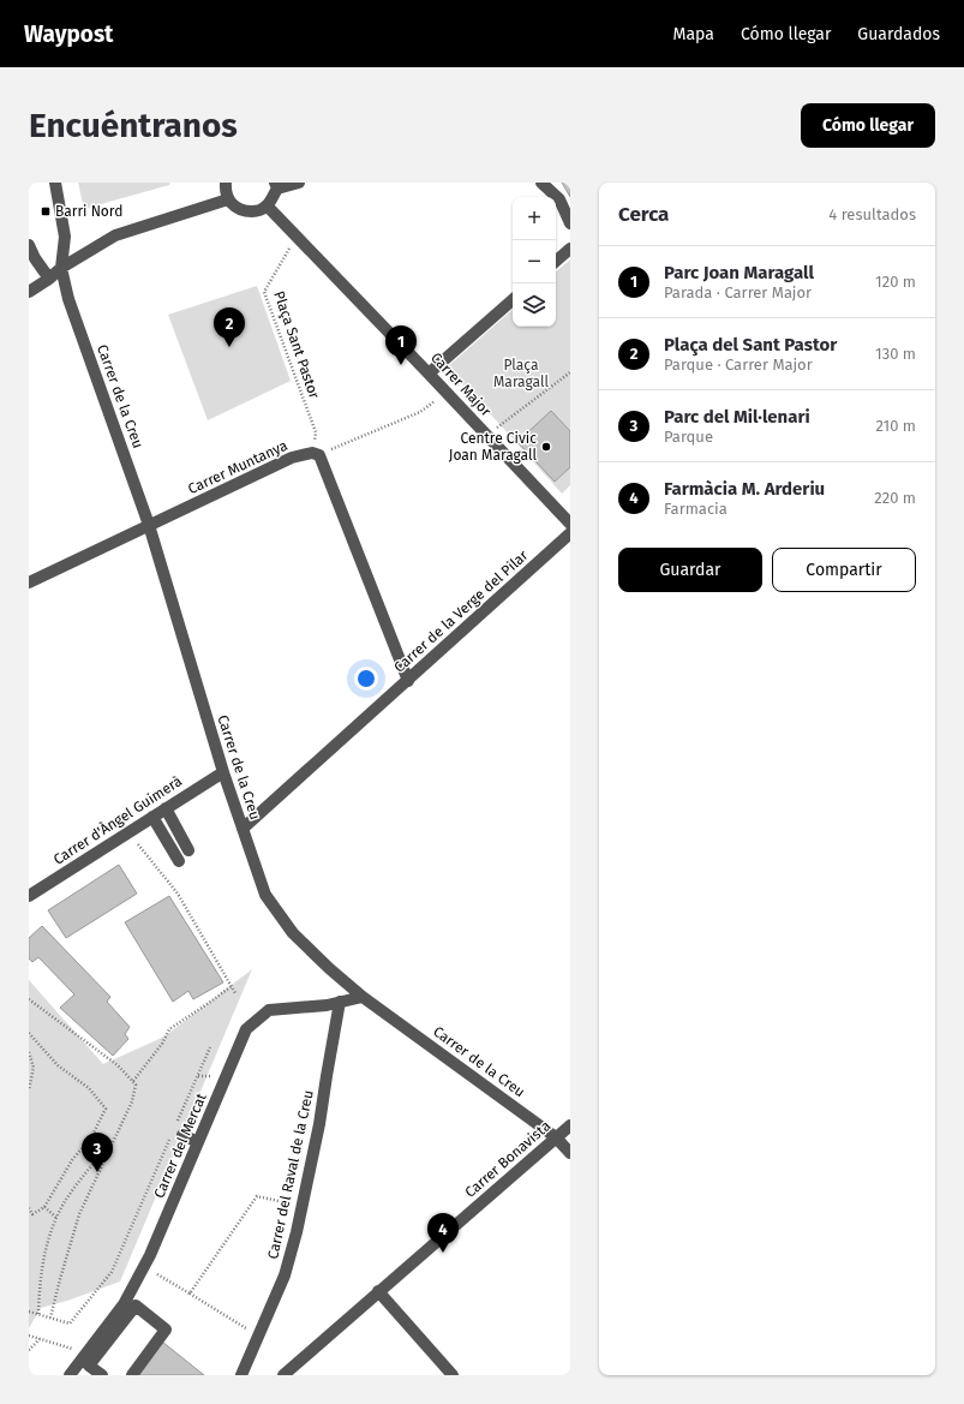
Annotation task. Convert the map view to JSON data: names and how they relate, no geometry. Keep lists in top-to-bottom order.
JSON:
{
  "streets": {
    "street": [
      "Carrer Major",
      "Carrer de la Creu",
      "Carrer Muntanya",
      "Carrer de la Verge del Pilar",
      "Carrer d'Àngel Guimerà",
      "Carrer del Mercat",
      "Carrer Bonavista",
      "Carrer del Raval de la Creu"
    ],
    "path": ["Plaça Sant Pastor"]
  },
  "crossings": [
    ["Plaça Sant Pastor", "Carrer Major"],
    ["Carrer de la Creu", "Carrer Muntanya"],
    ["Carrer de la Creu", "Carrer de la Verge del Pilar"],
    ["Carrer de la Creu", "Carrer d'Àngel Guimerà"],
    ["Carrer de la Creu", "Carrer del Mercat"],
    ["Carrer de la Creu", "Carrer Bonavista"],
    ["Carrer del Mercat", "Carrer del Raval de la Creu"]
  ],
  "parks": ["Plaça Maragall"],
  "places": {
    "transit": ["Barri Nord"],
    "other": ["Centre Civic Joan Maragall"]
  },
  "page": {
    "header": "Waypost",
    "nav": ["Mapa", "Cómo llegar", "Guardados"],
    "buttons": [
      "Cómo llegar",
      ["Guardar", "Compartir"]
    ],
    "title": "Encuéntranos",
    "heading": ["Cerca", "4 resultados"],
    "map_buttons": ["+", "−"],
    "list": [
      {
        "mark": "1",
        "name": "Parc Joan Maragall",
        "note": "Parada · Carrer Major",
        "value": "120 m"
      },
      {
        "mark": "2",
        "name": "Plaça del Sant Pastor",
        "note": "Parque · Carrer Major",
        "value": "130 m"
      },
      {
        "mark": "3",
        "name": "Parc del Mil·lenari",
        "note": "Parque",
        "value": "210 m"
      },
      {
        "mark": "4",
        "name": "Farmàcia M. Arderiu",
        "note": "Farmacia",
        "value": "220 m"
      }
    ],
    "pins": [
      "2",
      "1",
      "3",
      "4"
    ]
  }
}
